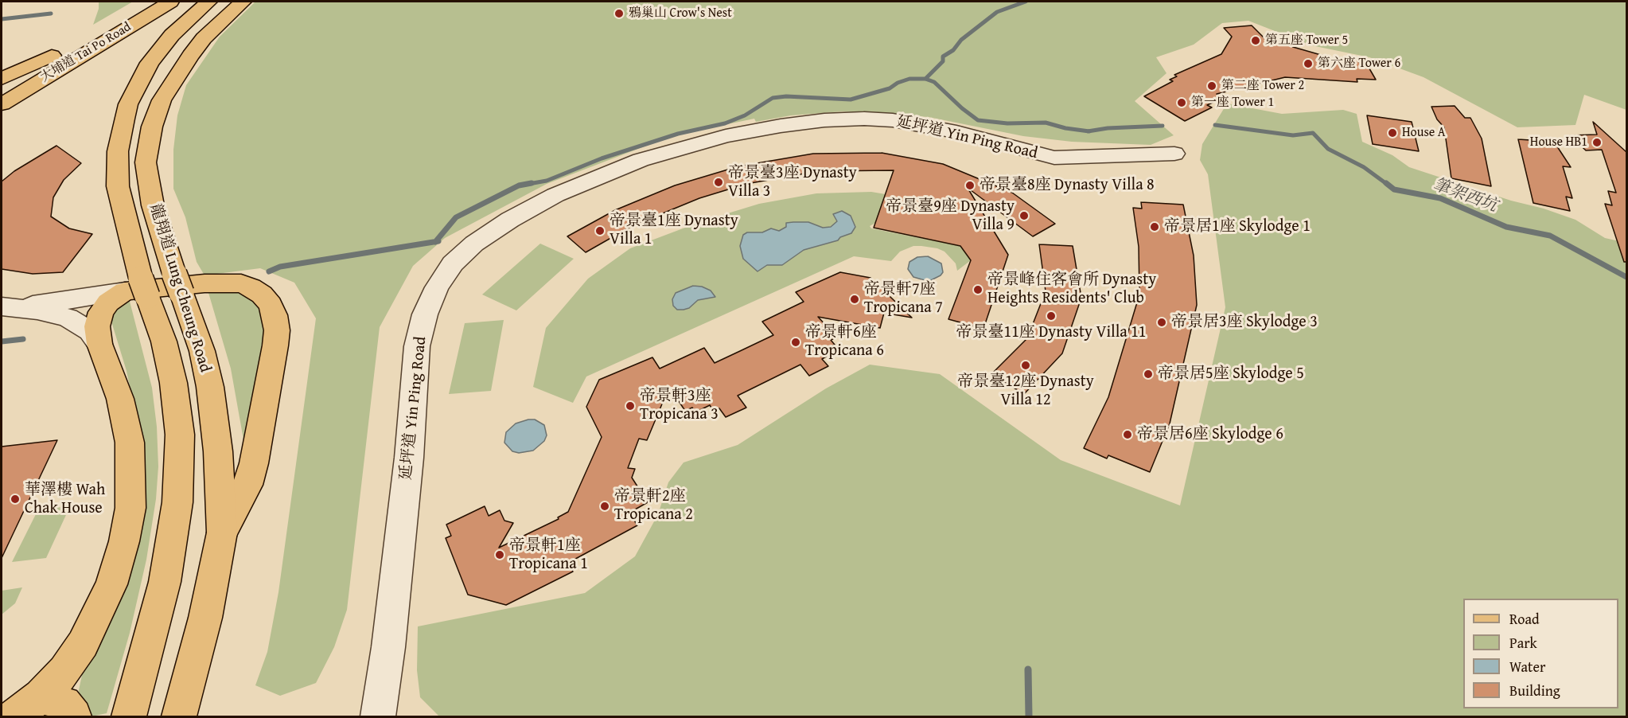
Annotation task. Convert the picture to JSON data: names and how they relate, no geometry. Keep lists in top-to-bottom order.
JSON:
{
  "streets": {
    "main road": ["大埔道 Tai Po Road", "龍翔道 Lung Cheung Road"],
    "street": ["延坪道 Yin Ping Road"]
  },
  "water": ["筆架西坑"],
  "places": [
    "鴉巢山 Crow's Nest",
    "第五座 Tower 5",
    "第六座 Tower 6",
    "第二座 Tower 2",
    "第一座 Tower 1",
    "House A",
    "House HB1",
    "帝景臺3座 Dynasty Villa 3",
    "帝景臺8座 Dynasty Villa 8",
    "帝景臺9座 Dynasty Villa 9",
    "帝景居1座 Skylodge 1",
    "帝景臺1座 Dynasty Villa 1",
    "帝景峰住客會所 Dynasty Heights Residents' Club",
    "帝景軒7座 Tropicana 7",
    "帝景臺11座 Dynasty Villa 11",
    "帝景居3座 Skylodge 3",
    "帝景軒6座 Tropicana 6",
    "帝景臺12座 Dynasty Villa 12",
    "帝景居5座 Skylodge 5",
    "帝景軒3座 Tropicana 3",
    "帝景居6座 Skylodge 6",
    "華澤樓 Wah Chak House",
    "帝景軒2座 Tropicana 2",
    "帝景軒1座 Tropicana 1"
  ],
  "legend": [
    "Road",
    "Park",
    "Water",
    "Building"
  ]
}
